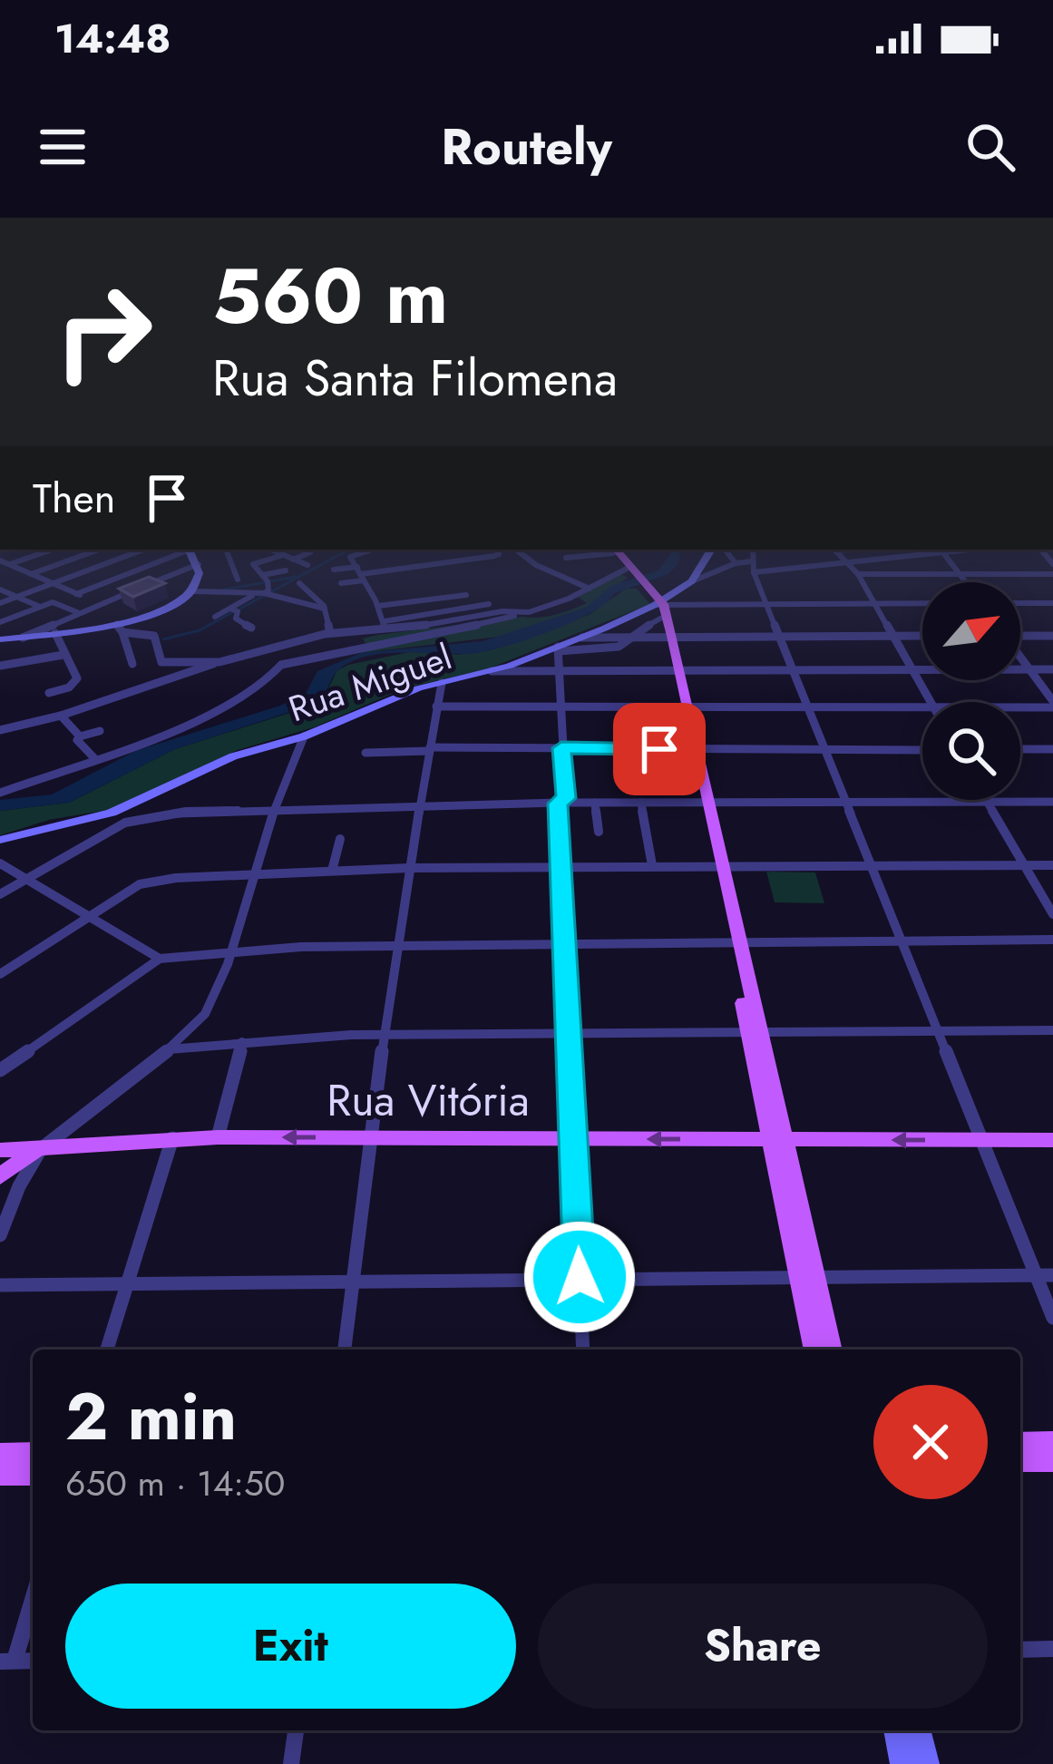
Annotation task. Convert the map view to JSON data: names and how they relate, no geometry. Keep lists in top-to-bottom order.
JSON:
{
  "streets": {
    "main road": ["Rua Miguel", "Rua Vitória"]
  },
  "one_way": ["Rua Vitória"],
  "north": "top right",
  "page": {
    "status": "14:48",
    "header": "Routely",
    "turn": ["560 m", "Rua Santa Filomena"],
    "then": "Then",
    "heading": ["2 min", "650 m · 14:50"],
    "buttons": ["Exit", "Share"]
  }
}
